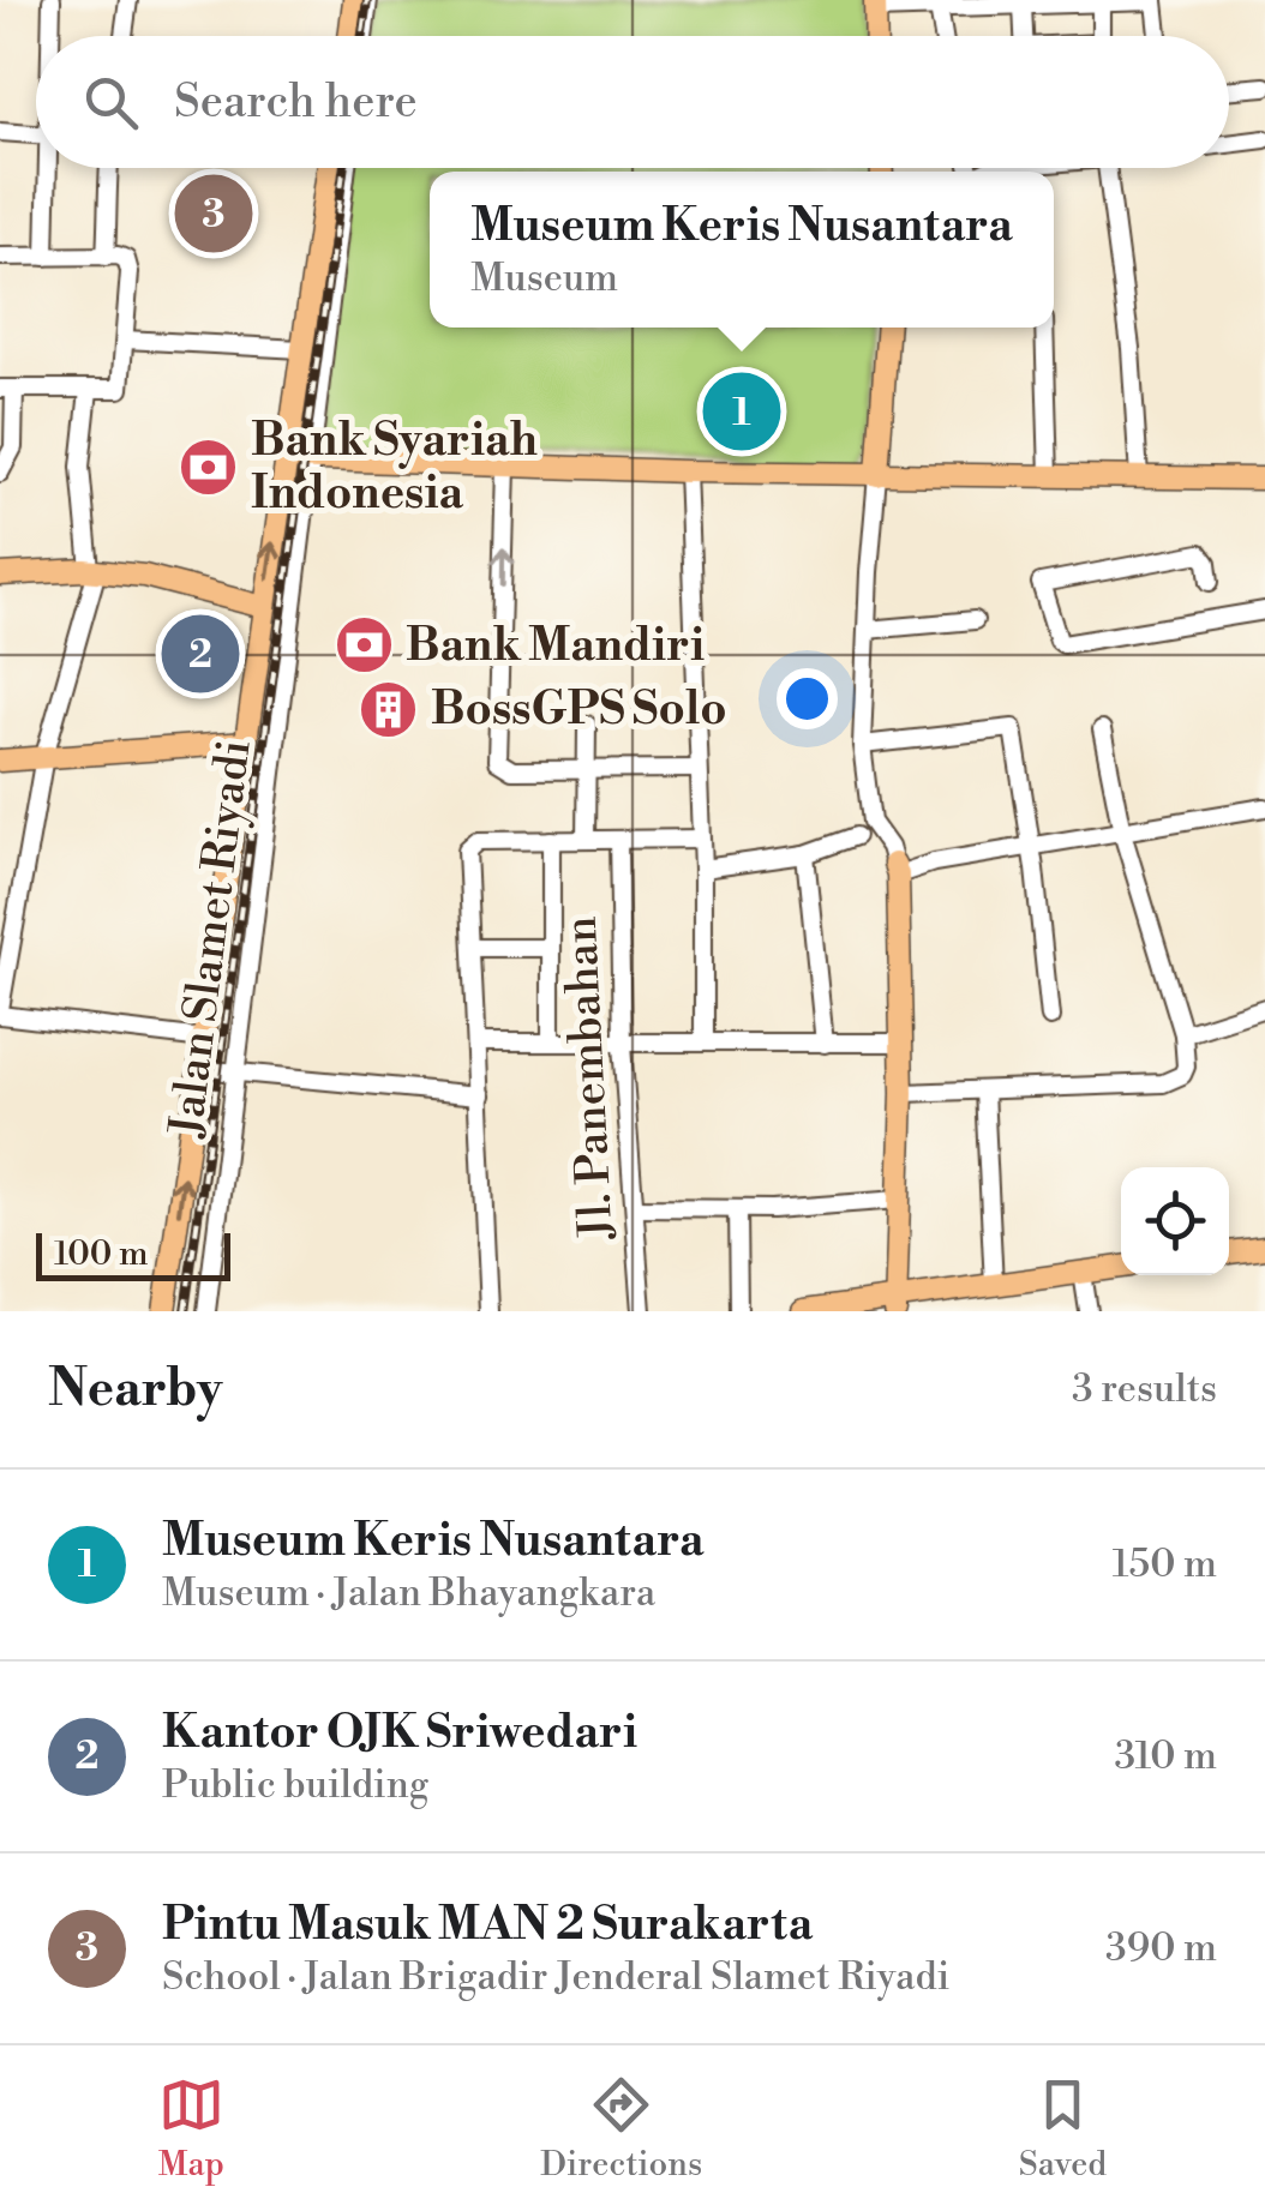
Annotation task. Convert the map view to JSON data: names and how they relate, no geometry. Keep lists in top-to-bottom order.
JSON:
{
  "streets": {
    "street": ["Jalan Slamet Riyadi", "Jl. Panembahan"]
  },
  "places": {
    "bank": ["Bank Syariah Indonesia", "Bank Mandiri"],
    "building": ["BossGPS Solo"]
  },
  "scale_bar": "100 m",
  "page": {
    "search": "Search here",
    "pins": ["3", "1", "2"],
    "popup": ["Museum Keris Nusantara", "Museum"],
    "scale": "100 m",
    "heading": ["Nearby", "3 results"],
    "list": [
      {
        "mark": "1",
        "name": "Museum Keris Nusantara",
        "note": "Museum · Jalan Bhayangkara",
        "value": "150 m"
      },
      {
        "mark": "2",
        "name": "Kantor OJK Sriwedari",
        "note": "Public building",
        "value": "310 m"
      },
      {
        "mark": "3",
        "name": "Pintu Masuk MAN 2 Surakarta",
        "note": "School · Jalan Brigadir Jenderal Slamet Riyadi",
        "value": "390 m"
      }
    ],
    "nav": ["Map", "Directions", "Saved"]
  }
}
